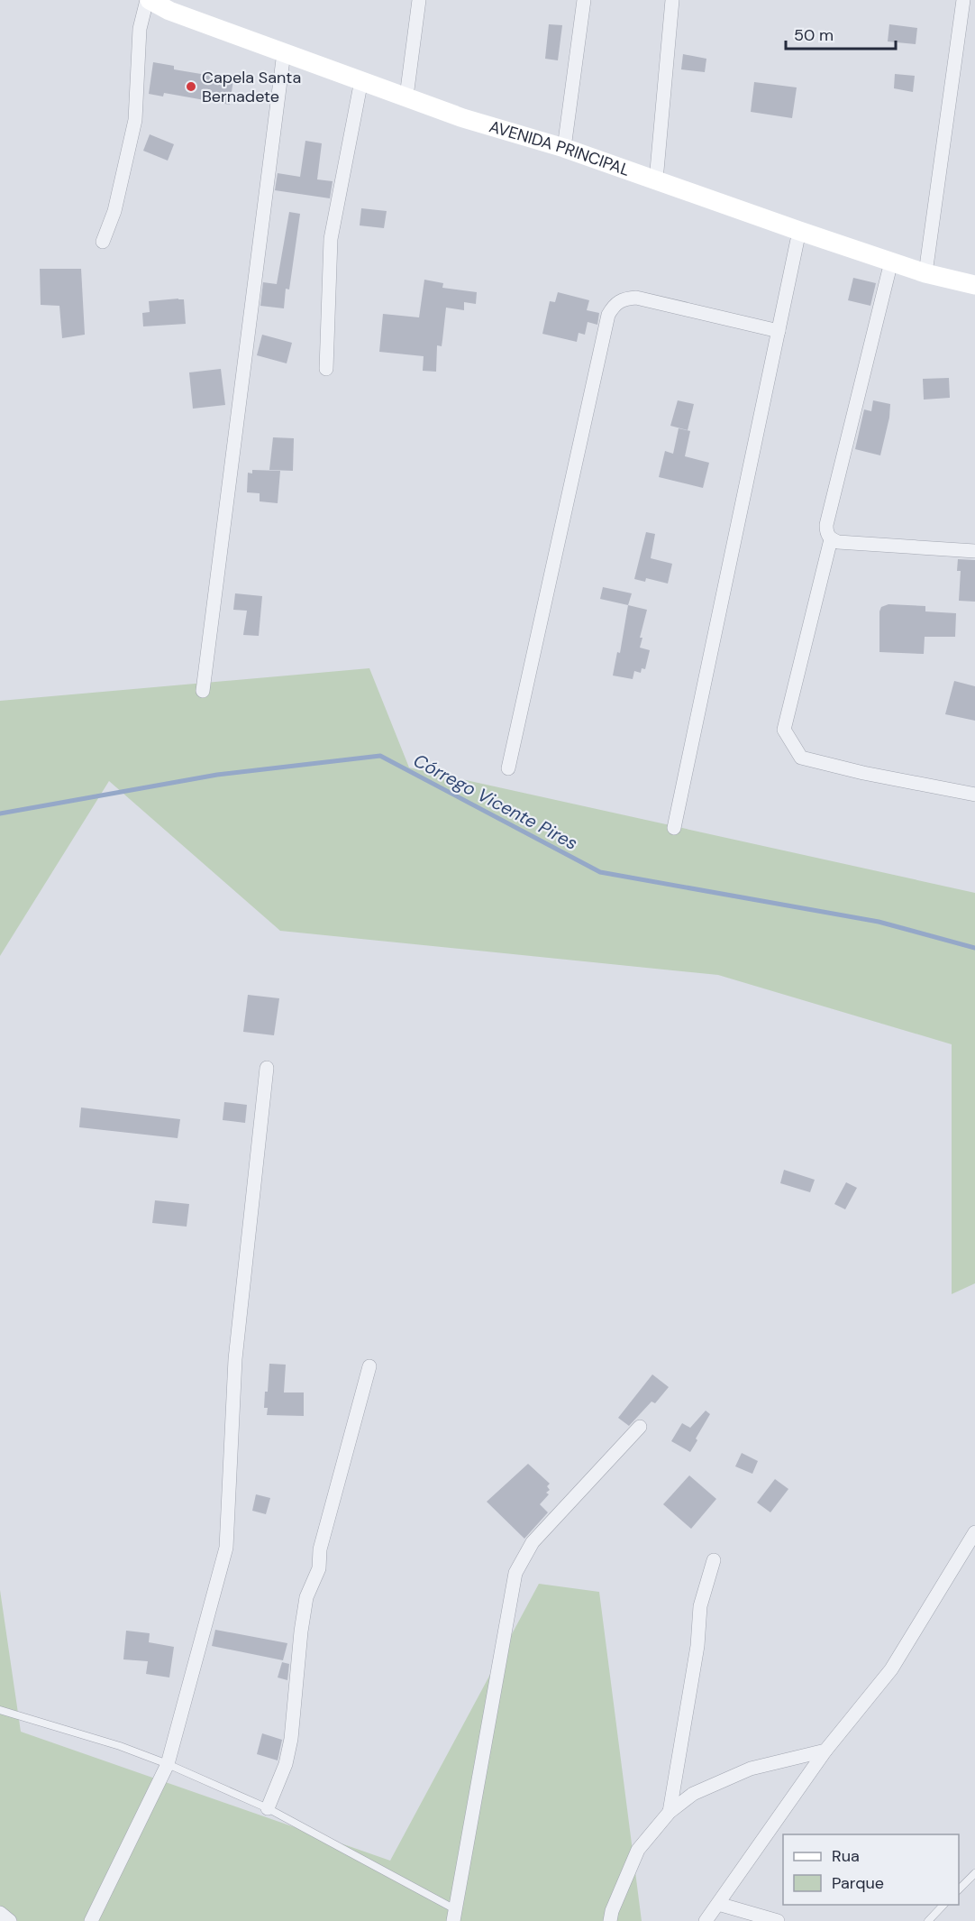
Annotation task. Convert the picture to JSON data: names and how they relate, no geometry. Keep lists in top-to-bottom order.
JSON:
{
  "streets": {
    "street": ["AVENIDA PRINCIPAL"]
  },
  "water": ["Córrego Vicente Pires"],
  "places": ["Capela Santa Bernadete"],
  "legend": ["Rua", "Parque"],
  "scale_bar": "50 m"
}
